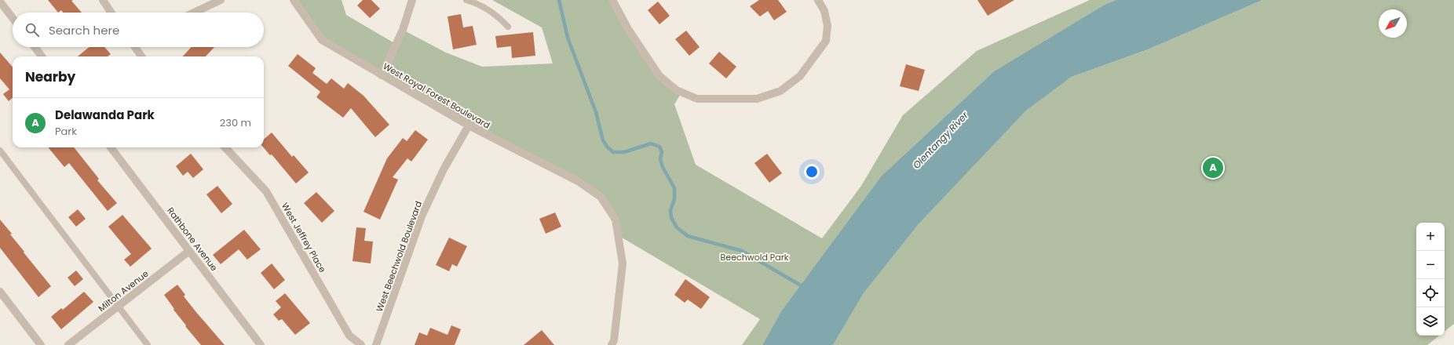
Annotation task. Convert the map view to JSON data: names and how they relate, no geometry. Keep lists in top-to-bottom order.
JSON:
{
  "streets": {
    "street": [
      "West Royal Forest Boulevard",
      "West Jeffrey Place",
      "Rathbone Avenue",
      "West Beechwold Boulevard",
      "Milton Avenue"
    ]
  },
  "crossings": [
    ["West Royal Forest Boulevard", "West Beechwold Boulevard"],
    ["Rathbone Avenue", "Milton Avenue"]
  ],
  "water": ["Olentangy River"],
  "parks": ["Beechwold Park"],
  "north": "bottom left",
  "page": {
    "search": "Search here",
    "heading": "Nearby",
    "list": [
      {
        "mark": "A",
        "name": "Delawanda Park",
        "note": "Park",
        "value": "230 m"
      }
    ],
    "pins": "A",
    "map_buttons": ["+", "−"]
  }
}
